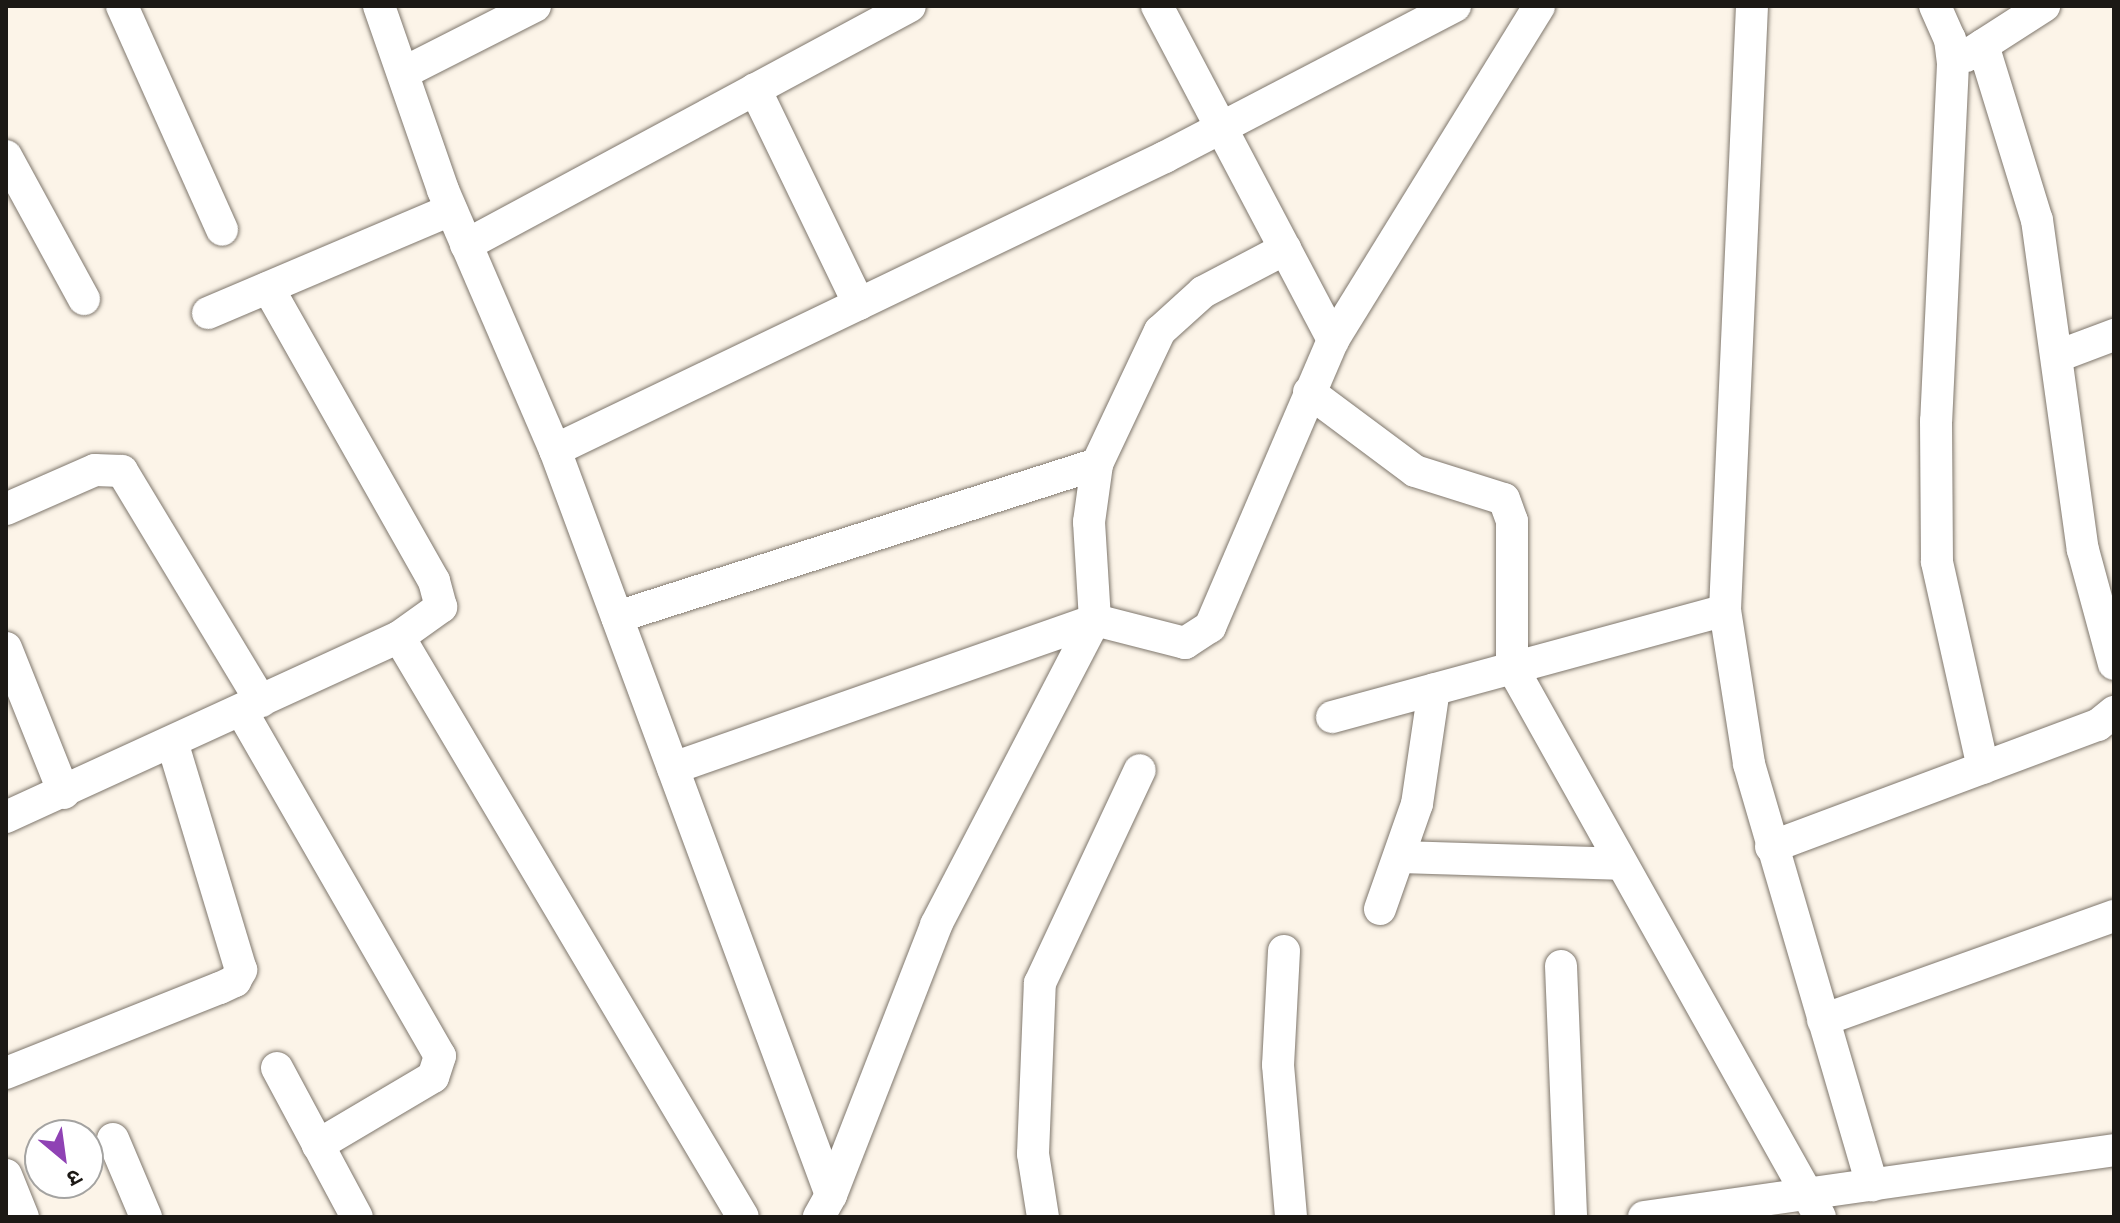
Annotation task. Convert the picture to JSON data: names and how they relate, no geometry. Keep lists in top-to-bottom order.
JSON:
{
  "north": "bottom right"
}
